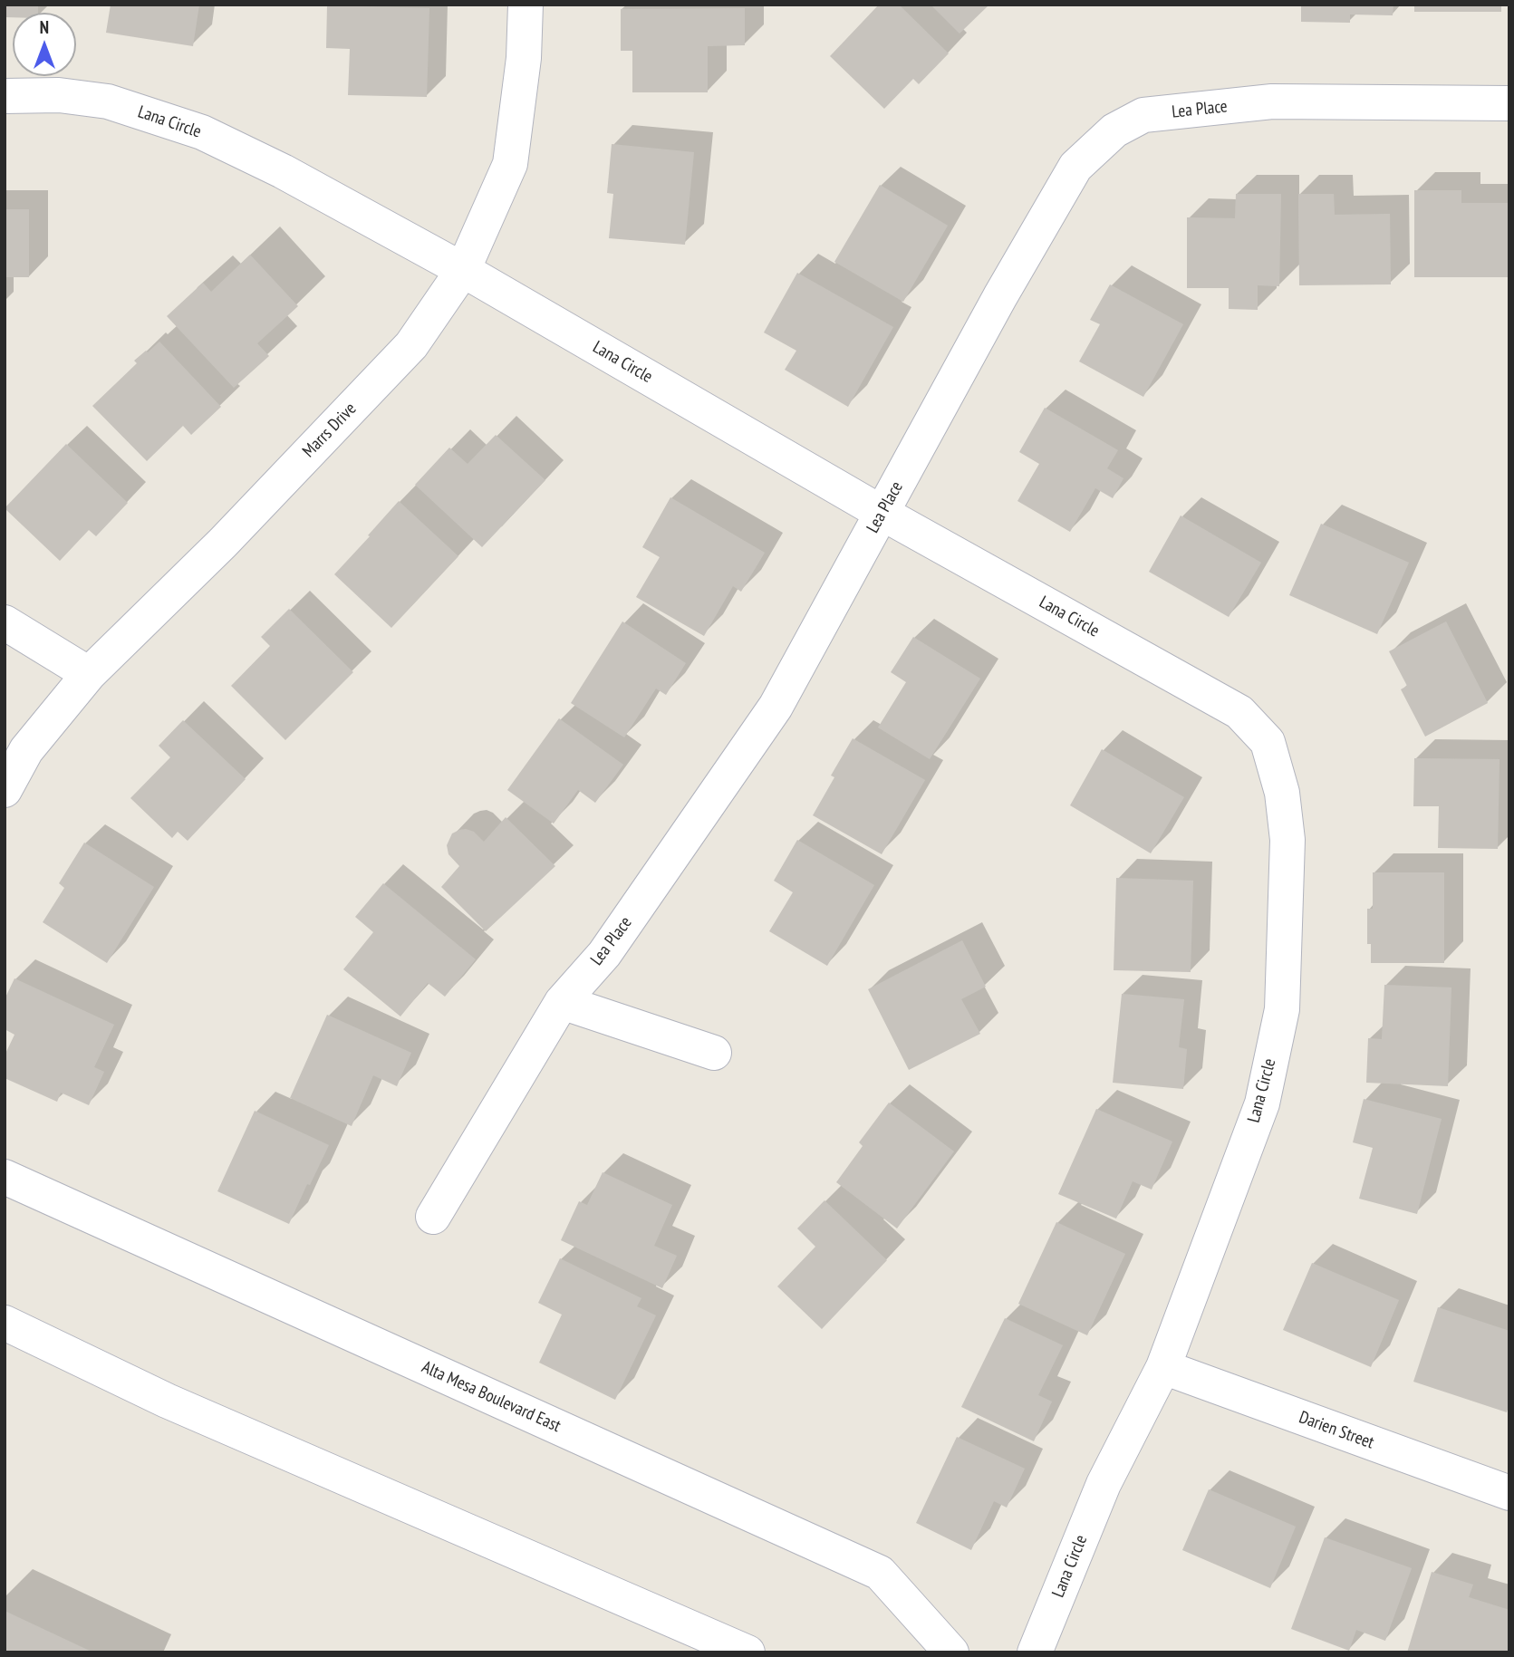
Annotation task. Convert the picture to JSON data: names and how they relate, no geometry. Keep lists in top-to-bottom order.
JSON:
{
  "streets": {
    "street": [
      "Lea Place",
      "Lana Circle",
      "Marrs Drive",
      "Alta Mesa Boulevard East",
      "Darien Street"
    ]
  },
  "crossings": [
    ["Lea Place", "Lana Circle"],
    ["Lana Circle", "Marrs Drive"],
    ["Lana Circle", "Darien Street"]
  ],
  "north": "top"
}
